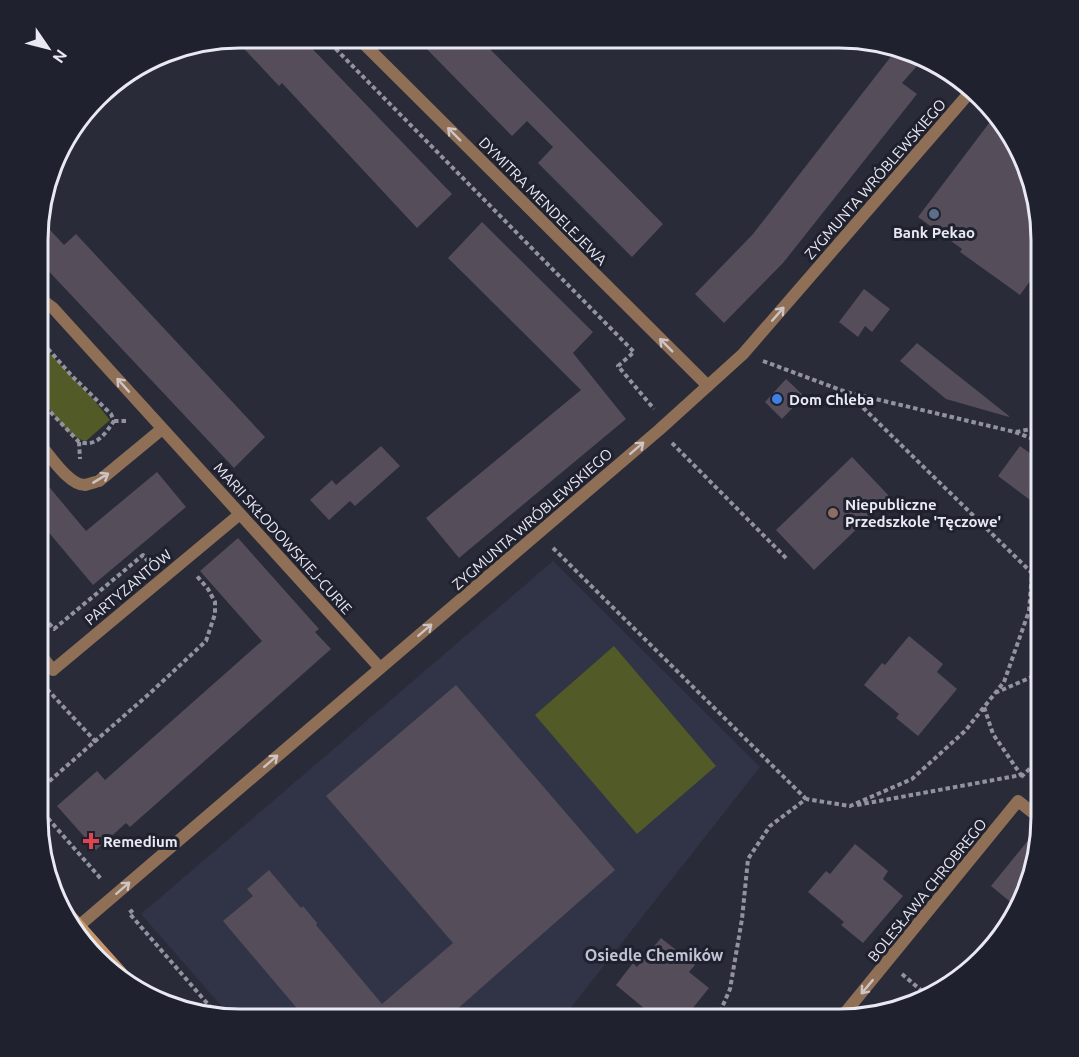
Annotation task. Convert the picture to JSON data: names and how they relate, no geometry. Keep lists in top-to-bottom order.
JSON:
{
  "streets": {
    "street": [
      "ZYGMUNTA WRÓBLEWSKIEGO",
      "DYMITRA MENDELEJEWA",
      "MARII SKŁODOWSKIEJ-CURIE",
      "PARTYZANTÓW",
      "BOLESŁAWA CHROBREGO"
    ]
  },
  "crossings": [
    ["ZYGMUNTA WRÓBLEWSKIEGO", "DYMITRA MENDELEJEWA"],
    ["ZYGMUNTA WRÓBLEWSKIEGO", "MARII SKŁODOWSKIEJ-CURIE"],
    ["MARII SKŁODOWSKIEJ-CURIE", "PARTYZANTÓW"]
  ],
  "one_way": ["ZYGMUNTA WRÓBLEWSKIEGO", "DYMITRA MENDELEJEWA"],
  "districts": ["Osiedle Chemików"],
  "places": {
    "other": ["Bank Pekao", "Dom Chleba", "Niepubliczne Przedszkole 'Tęczowe'"],
    "health": ["Remedium"]
  },
  "north": "bottom right"
}
